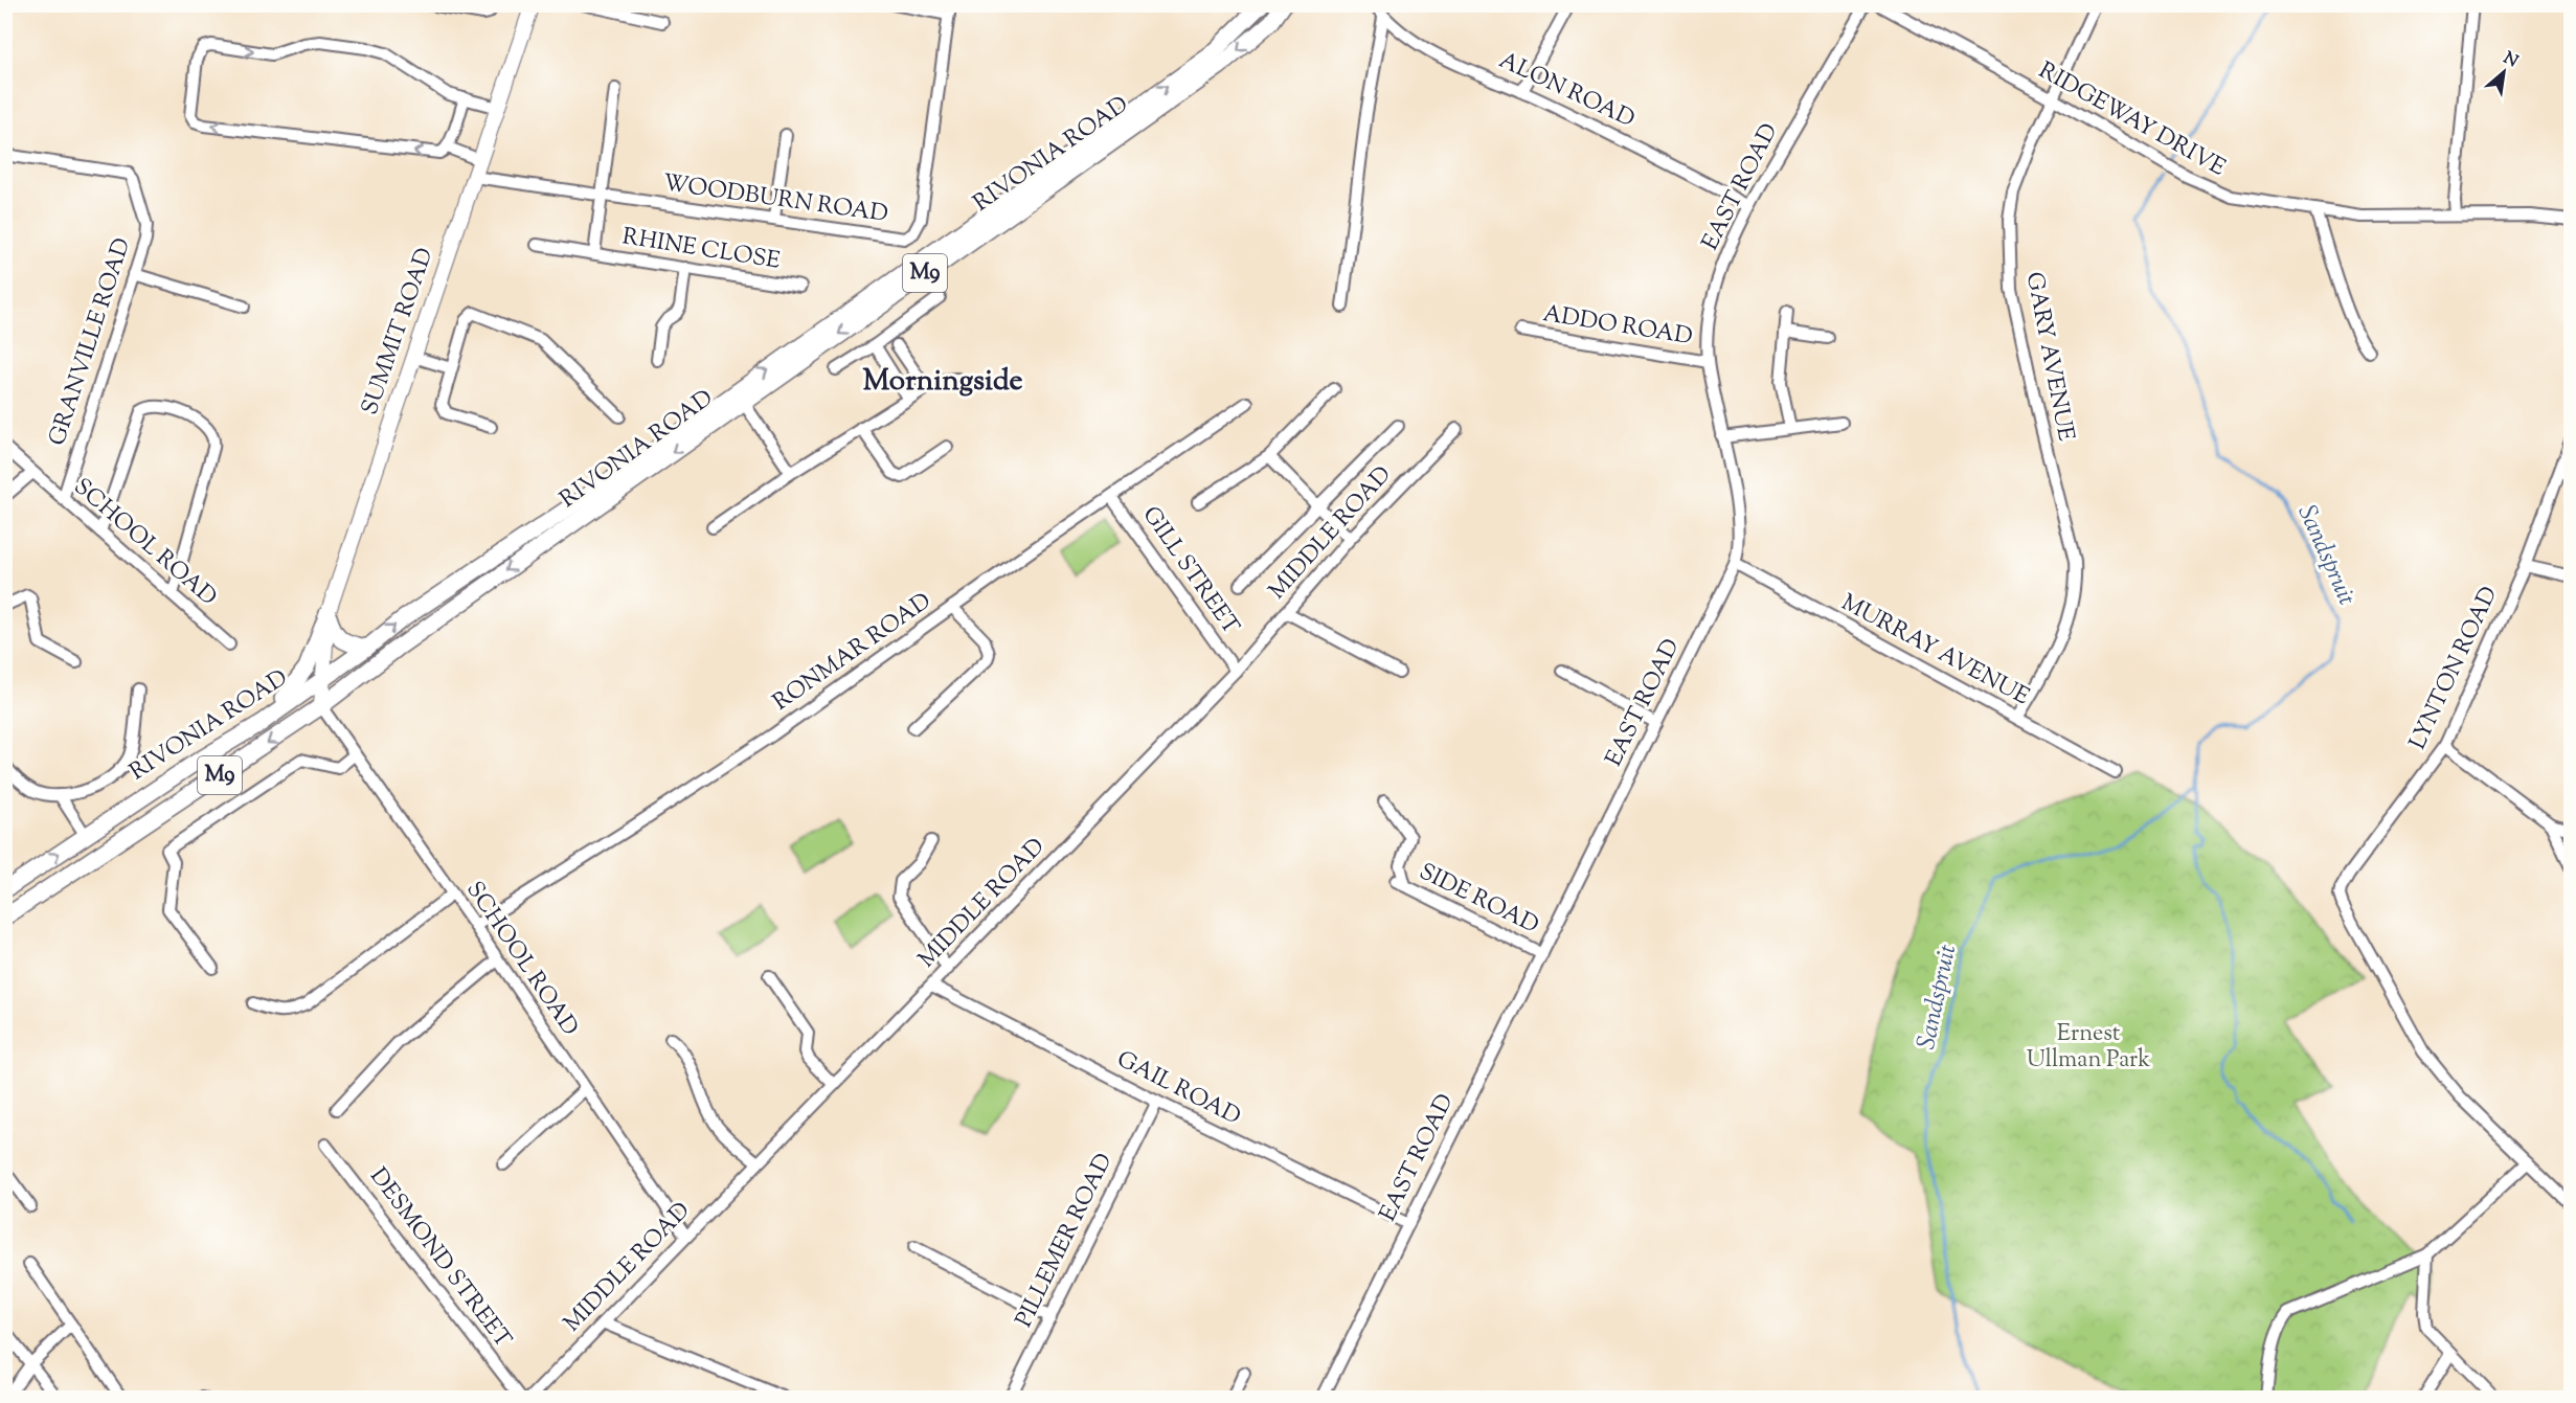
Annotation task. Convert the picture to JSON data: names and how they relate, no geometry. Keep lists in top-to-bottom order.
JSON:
{
  "streets": {
    "main road": ["RIVONIA ROAD", "M9", "SUMMIT ROAD"],
    "street": [
      "ALON ROAD",
      "RIDGEWAY DRIVE",
      "EAST ROAD",
      "WOODBURN ROAD",
      "RHINE CLOSE",
      "ADDO ROAD",
      "GRANVILLE ROAD",
      "GARY AVENUE",
      "MIDDLE ROAD",
      "SCHOOL ROAD",
      "GILL STREET",
      "MURRAY AVENUE",
      "RONMAR ROAD",
      "LYNTON ROAD",
      "SIDE ROAD",
      "GAIL ROAD",
      "PILLEMER ROAD",
      "DESMOND STREET"
    ]
  },
  "crossings": [
    ["ALON ROAD", "EAST ROAD"],
    ["RIDGEWAY DRIVE", "GARY AVENUE"],
    ["RIVONIA ROAD", "SUMMIT ROAD"],
    ["RIVONIA ROAD", "SCHOOL ROAD"],
    ["EAST ROAD", "ADDO ROAD"],
    ["EAST ROAD", "MURRAY AVENUE"],
    ["EAST ROAD", "SIDE ROAD"],
    ["EAST ROAD", "GAIL ROAD"],
    ["WOODBURN ROAD", "RHINE CLOSE"],
    ["WOODBURN ROAD", "SUMMIT ROAD"],
    ["SUMMIT ROAD", "SCHOOL ROAD"],
    ["GRANVILLE ROAD", "SCHOOL ROAD"],
    ["GARY AVENUE", "MURRAY AVENUE"],
    ["MIDDLE ROAD", "SCHOOL ROAD"],
    ["MIDDLE ROAD", "GILL STREET"],
    ["MIDDLE ROAD", "GAIL ROAD"],
    ["SCHOOL ROAD", "RONMAR ROAD"],
    ["GILL STREET", "RONMAR ROAD"],
    ["GAIL ROAD", "PILLEMER ROAD"]
  ],
  "districts": ["Morningside"],
  "water": ["Sandspruit"],
  "parks": ["Ernest Ullman Park"],
  "north": "top right"
}
